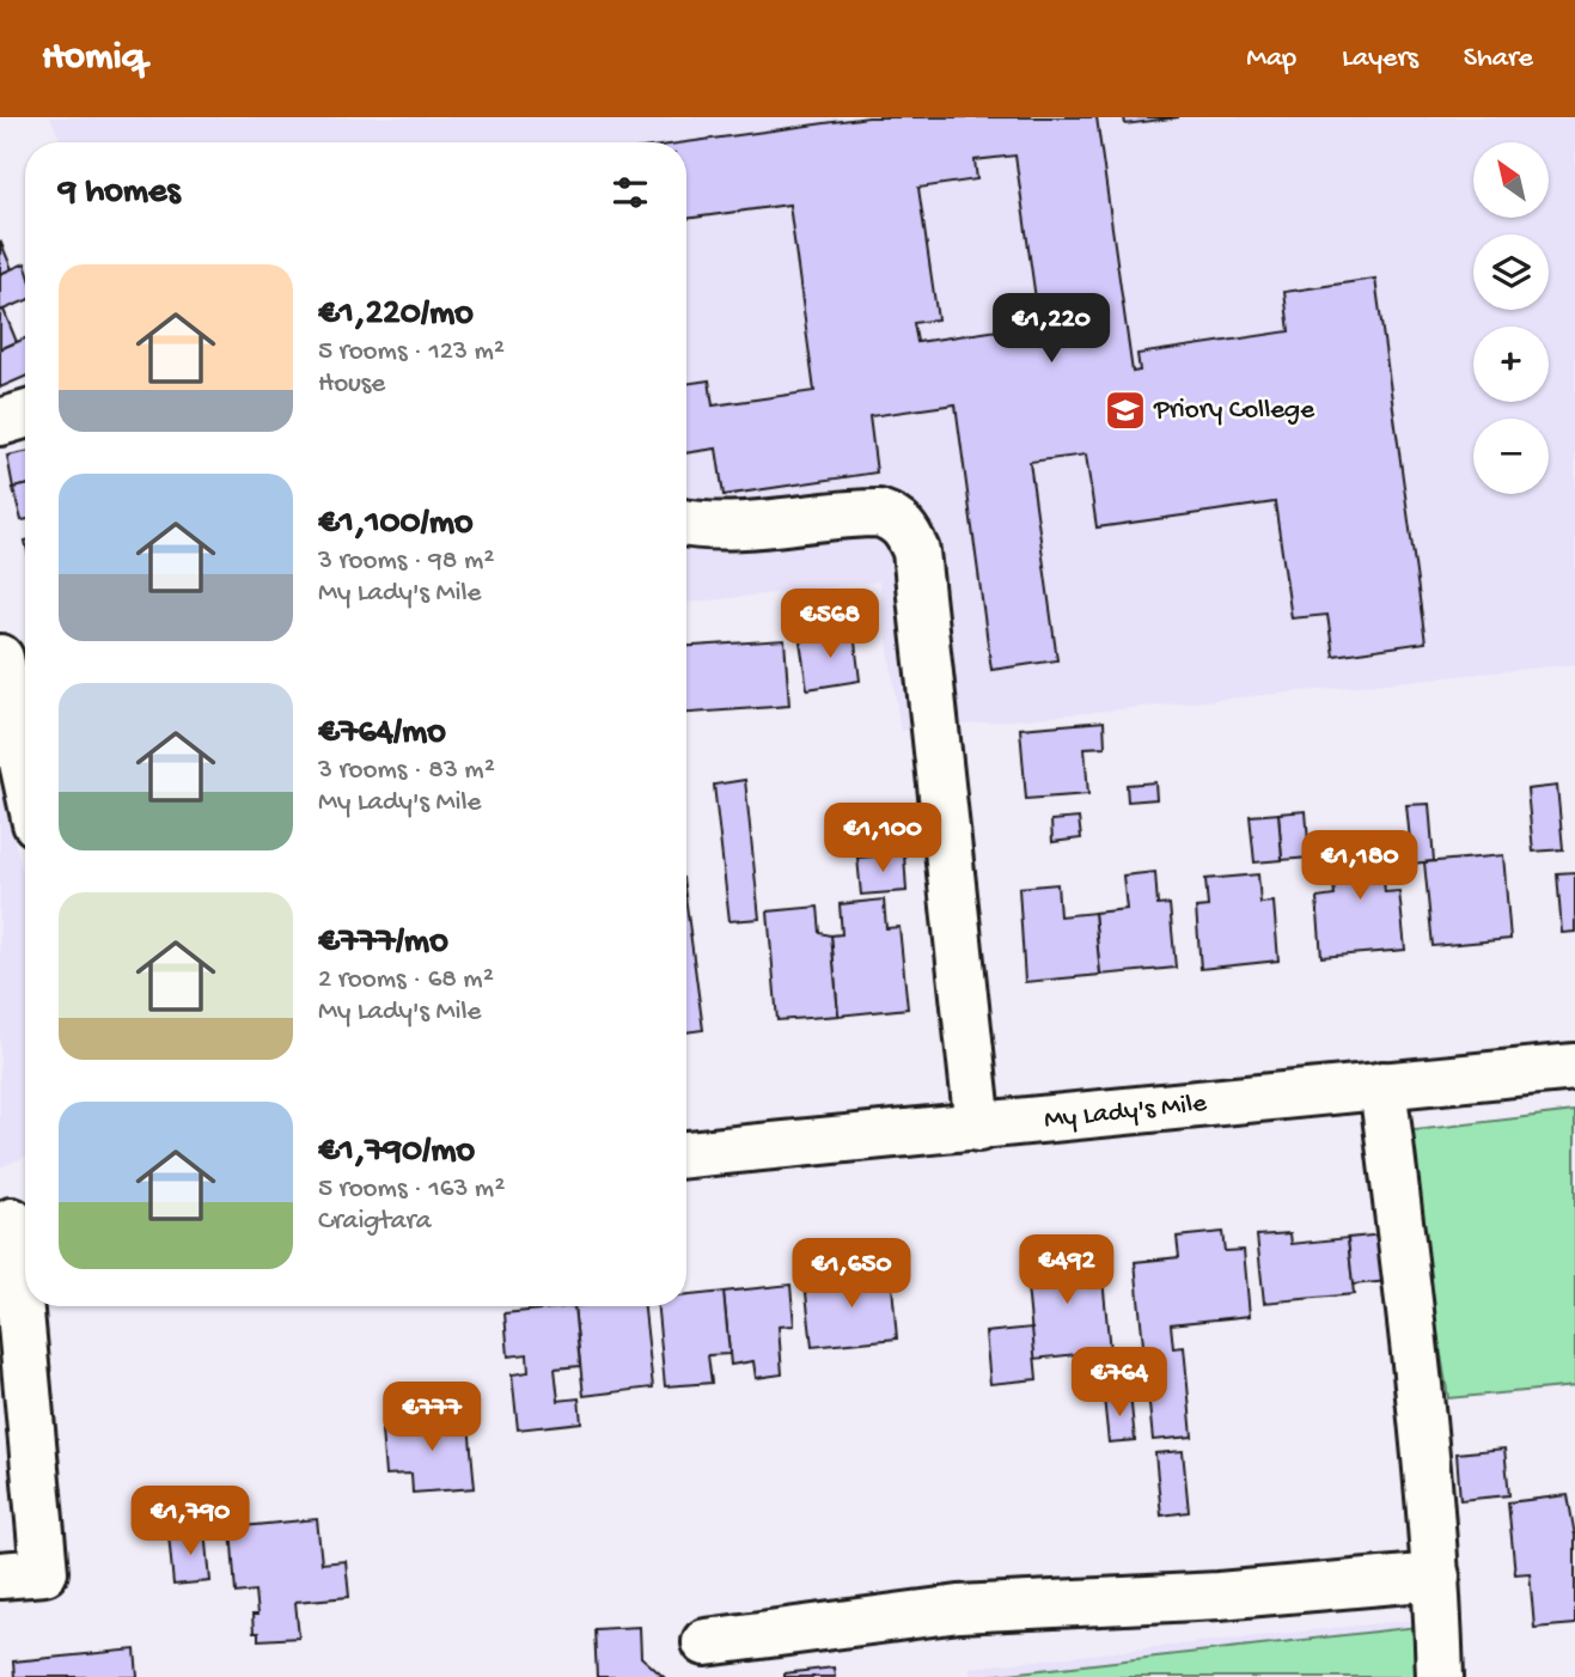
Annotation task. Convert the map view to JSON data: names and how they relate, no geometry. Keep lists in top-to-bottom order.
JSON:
{
  "streets": {
    "street": ["My Lady's Mile"]
  },
  "places": {
    "school or university": ["Priory College"]
  },
  "north": "top left",
  "page": {
    "header": "Homiq",
    "nav": ["Map", "Layers", "Share"],
    "map_buttons": ["+", "−"],
    "heading": "9 homes",
    "list": [
      {
        "name": "€1,220/mo",
        "note": "5 rooms · 123 m² · House"
      },
      {
        "name": "€1,100/mo",
        "note": "3 rooms · 98 m² · My Lady's Mile"
      },
      {
        "name": "€764/mo",
        "note": "3 rooms · 83 m² · My Lady's Mile"
      },
      {
        "name": "€777/mo",
        "note": "2 rooms · 68 m² · My Lady's Mile"
      },
      {
        "name": "€1,790/mo",
        "note": "5 rooms · 163 m² · Craigtara"
      }
    ],
    "price": [
      "€1,220",
      "€568",
      "€1,100",
      "€1,180",
      "€492",
      "€1,650",
      "€764",
      "€777",
      "€1,790"
    ]
  }
}
